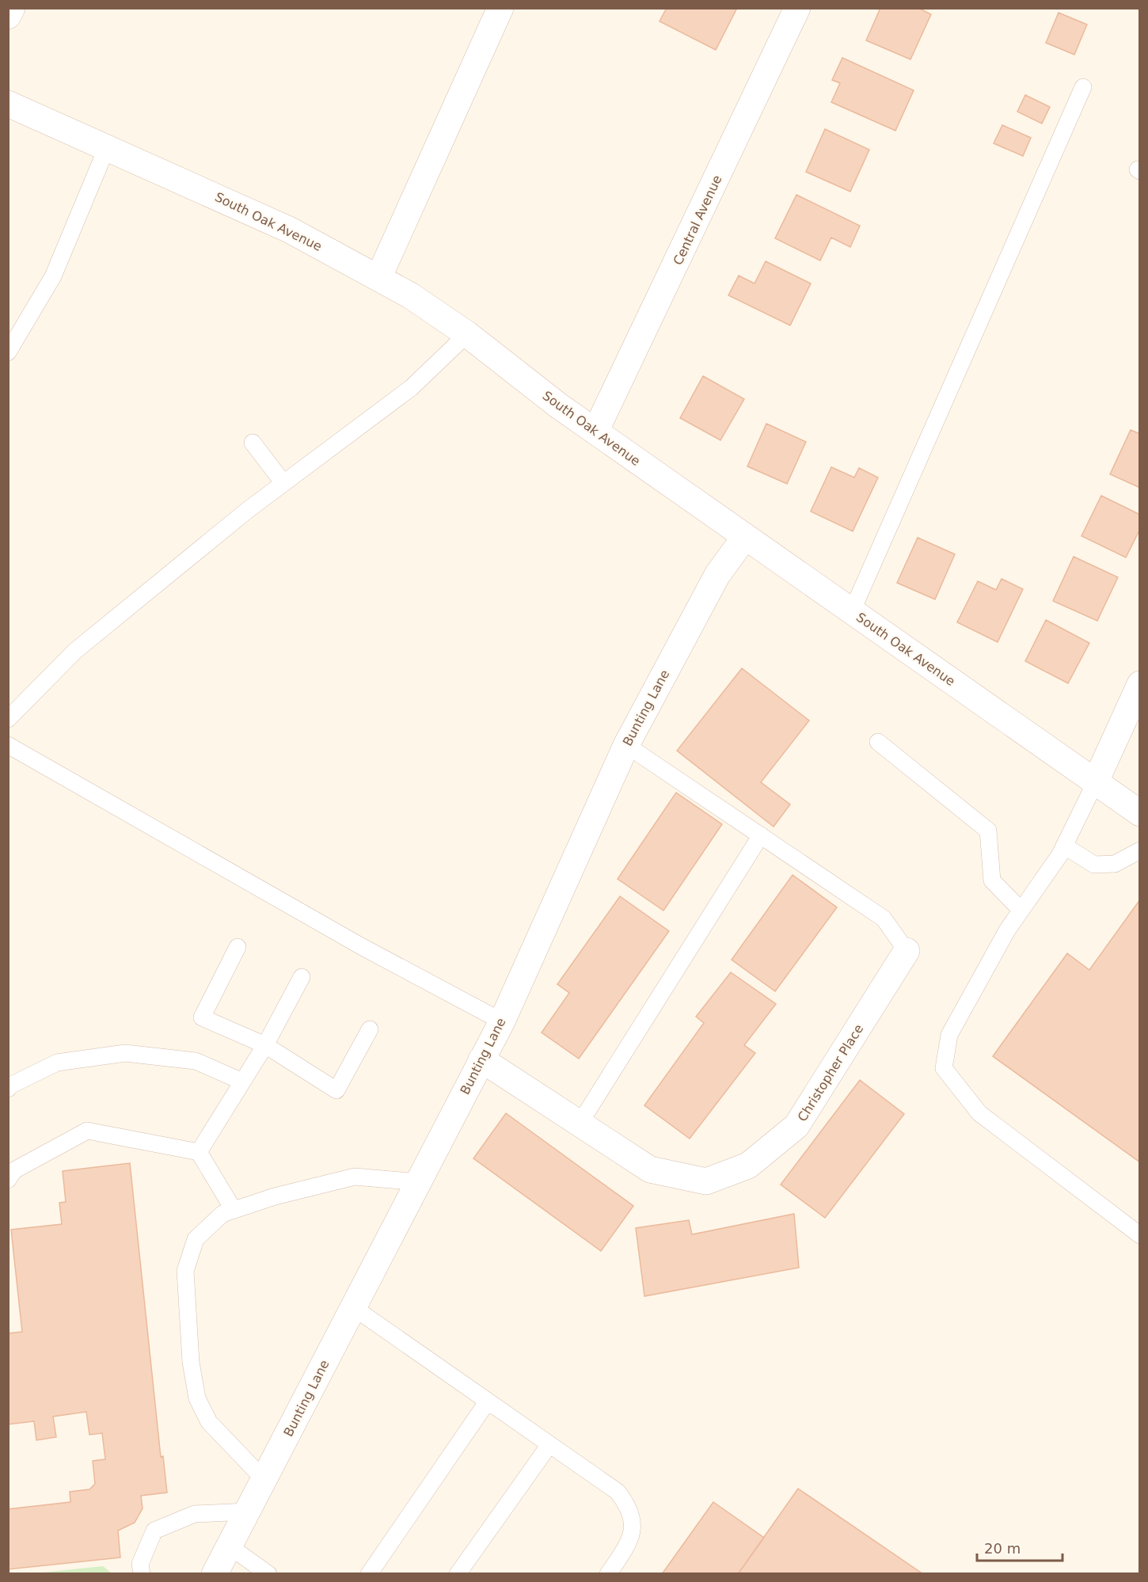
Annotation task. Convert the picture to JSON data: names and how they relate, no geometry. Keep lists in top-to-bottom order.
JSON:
{
  "streets": {
    "street": [
      "Central Avenue",
      "South Oak Avenue",
      "Bunting Lane",
      "Christopher Place"
    ]
  },
  "crossings": [
    ["Central Avenue", "South Oak Avenue"],
    ["South Oak Avenue", "Bunting Lane"],
    ["Bunting Lane", "Christopher Place"]
  ],
  "scale_bar": "20 m"
}
